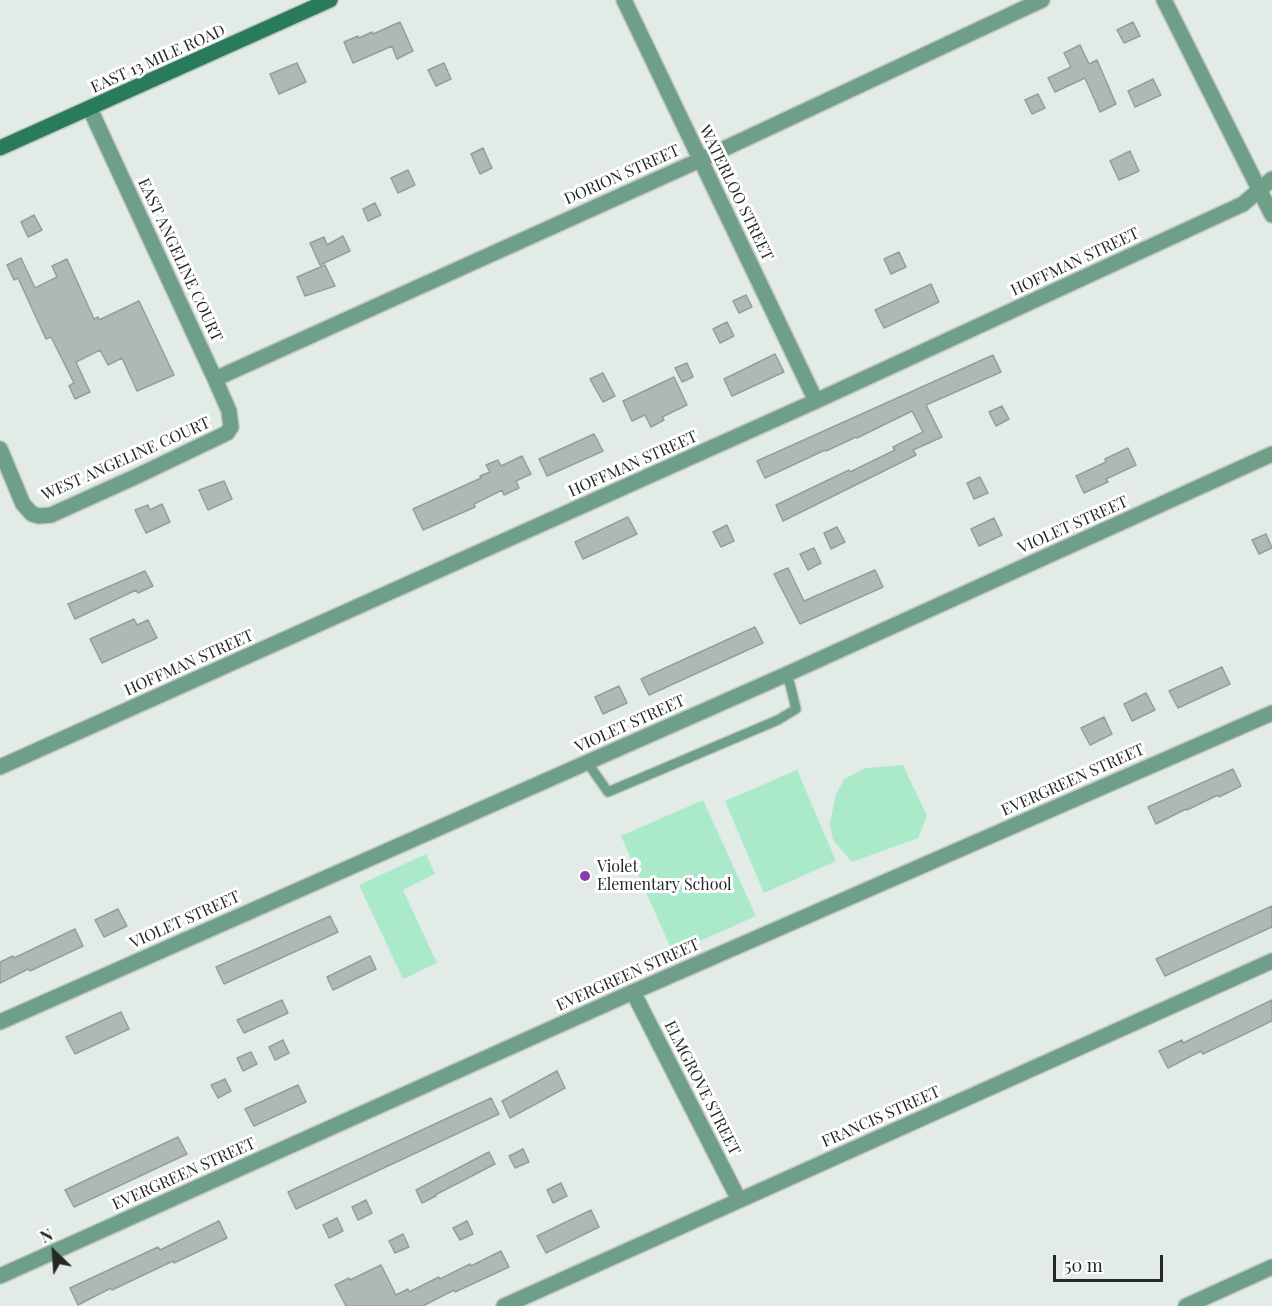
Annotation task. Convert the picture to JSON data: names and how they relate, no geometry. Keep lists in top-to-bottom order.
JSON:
{
  "streets": {
    "main road": ["EAST 13 MILE ROAD"],
    "street": [
      "DORION STREET",
      "WATERLOO STREET",
      "EAST ANGELINE COURT",
      "HOFFMAN STREET",
      "WEST ANGELINE COURT",
      "VIOLET STREET",
      "EVERGREEN STREET",
      "ELMGROVE STREET",
      "FRANCIS STREET"
    ]
  },
  "crossings": [
    ["EAST 13 MILE ROAD", "EAST ANGELINE COURT"],
    ["DORION STREET", "WATERLOO STREET"],
    ["DORION STREET", "EAST ANGELINE COURT"],
    ["WATERLOO STREET", "HOFFMAN STREET"],
    ["EAST ANGELINE COURT", "WEST ANGELINE COURT"],
    ["EVERGREEN STREET", "ELMGROVE STREET"],
    ["ELMGROVE STREET", "FRANCIS STREET"]
  ],
  "places": ["Violet Elementary School"],
  "scale_bar": "50 m",
  "north": "top left"
}
